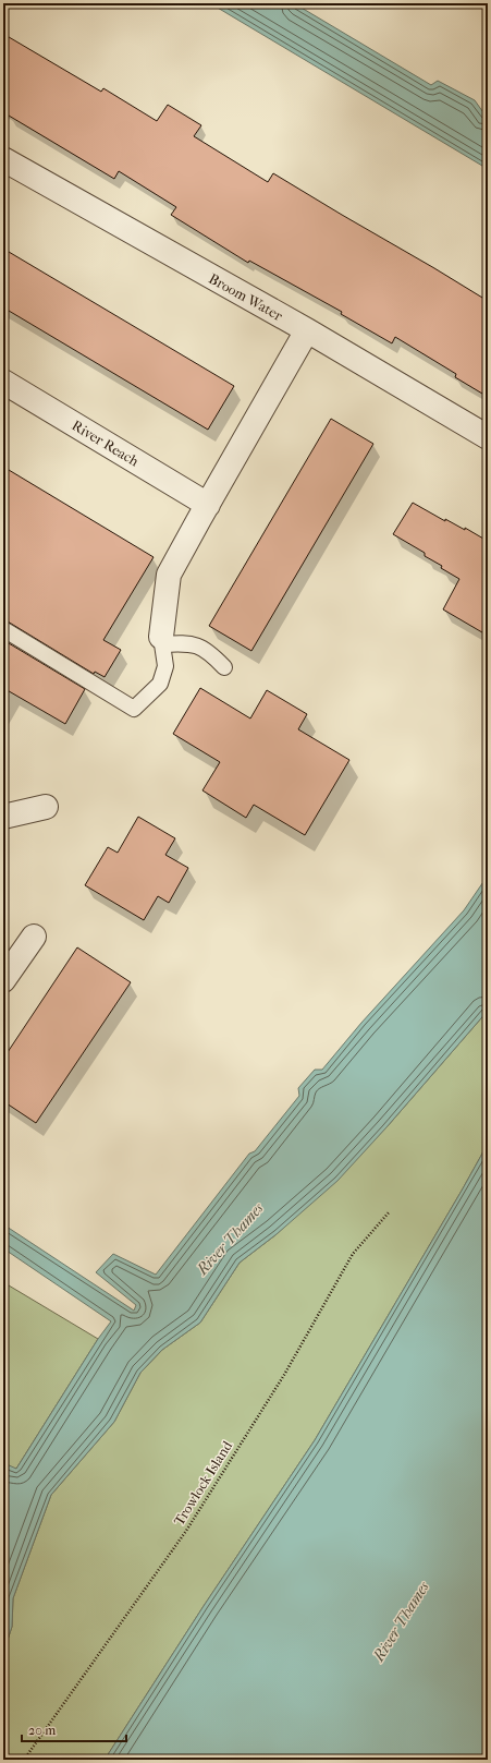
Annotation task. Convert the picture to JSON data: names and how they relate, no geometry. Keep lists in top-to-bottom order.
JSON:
{
  "streets": {
    "street": ["Broom Water", "River Reach"],
    "path": ["Trowlock Island"]
  },
  "water": ["River Thames"],
  "scale_bar": "20 m"
}
